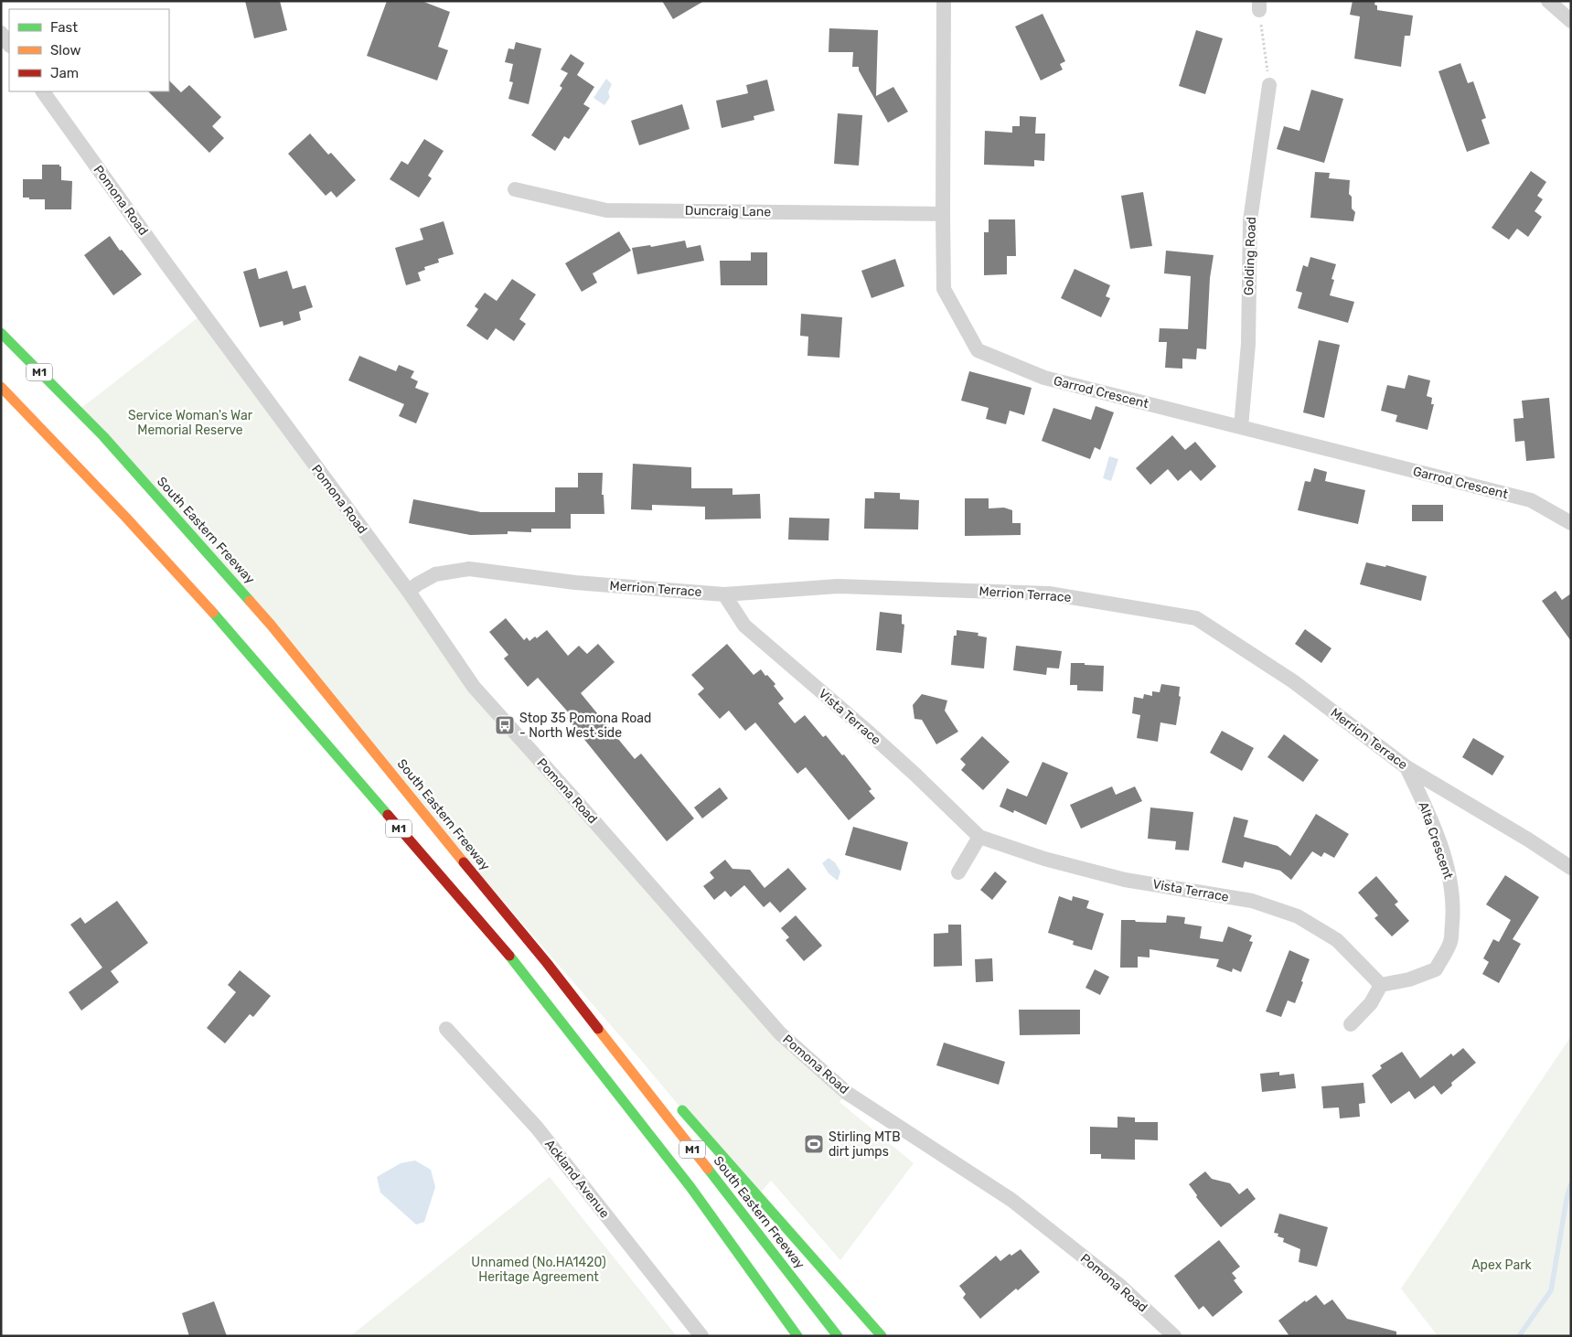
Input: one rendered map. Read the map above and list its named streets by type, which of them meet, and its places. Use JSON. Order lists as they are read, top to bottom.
{
  "streets": {
    "highway": ["M1", "South Eastern Freeway"],
    "street": [
      "Pomona Road",
      "Duncraig Lane",
      "Golding Road",
      "Garrod Crescent",
      "Merrion Terrace",
      "Vista Terrace",
      "Alta Crescent",
      "Ackland Avenue"
    ]
  },
  "crossings": [
    ["Pomona Road", "Merrion Terrace"],
    ["Duncraig Lane", "Garrod Crescent"],
    ["Golding Road", "Garrod Crescent"],
    ["Merrion Terrace", "Vista Terrace"],
    ["Merrion Terrace", "Alta Crescent"],
    ["Vista Terrace", "Alta Crescent"]
  ],
  "parks": ["Service Woman's War Memorial Reserve", "Unnamed (No.HA1420) Heritage Agreement", "Apex Park"],
  "places": {
    "bus stop": ["Stop 35 Pomona Road - North West side"],
    "sports": ["Stirling MTB dirt jumps"]
  },
  "legend": ["Fast", "Slow", "Jam"]
}
